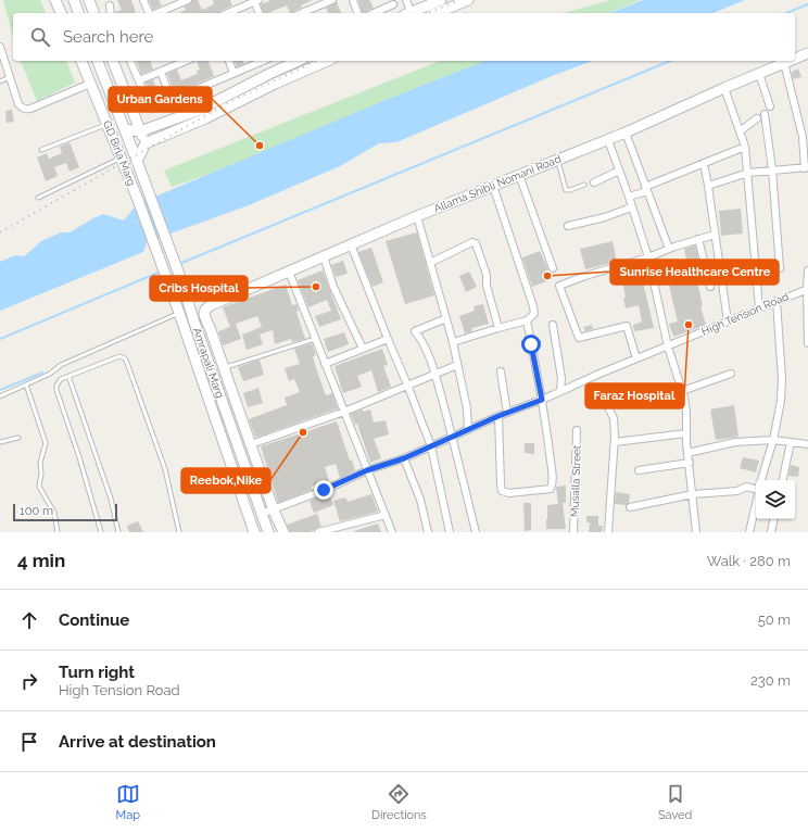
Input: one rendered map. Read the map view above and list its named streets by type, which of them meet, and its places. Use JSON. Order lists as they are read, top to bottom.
{
  "streets": {
    "street": [
      "GD Birla Marg",
      "Allama Shibli Nomani Road",
      "High Tension Road",
      "Amrapali Marg",
      "Musalla Street"
    ]
  },
  "crossings": [
    ["GD Birla Marg", "Amrapali Marg"],
    ["Allama Shibli Nomani Road", "Amrapali Marg"],
    ["High Tension Road", "Amrapali Marg"]
  ],
  "places": [
    "Urban Gardens",
    "Sunrise Healthcare Centre",
    "Cribs Hospital",
    "Faraz Hospital",
    "Reebok,Nike"
  ],
  "scale_bar": "100 m",
  "page": {
    "search": "Search here",
    "scale": "100 m",
    "heading": ["4 min", "Walk · 280 m"],
    "list": [
      ["Continue", "50 m"],
      ["Turn right", "High Tension Road", "230 m"],
      "Arrive at destination"
    ],
    "nav": ["Map", "Directions", "Saved"]
  }
}
